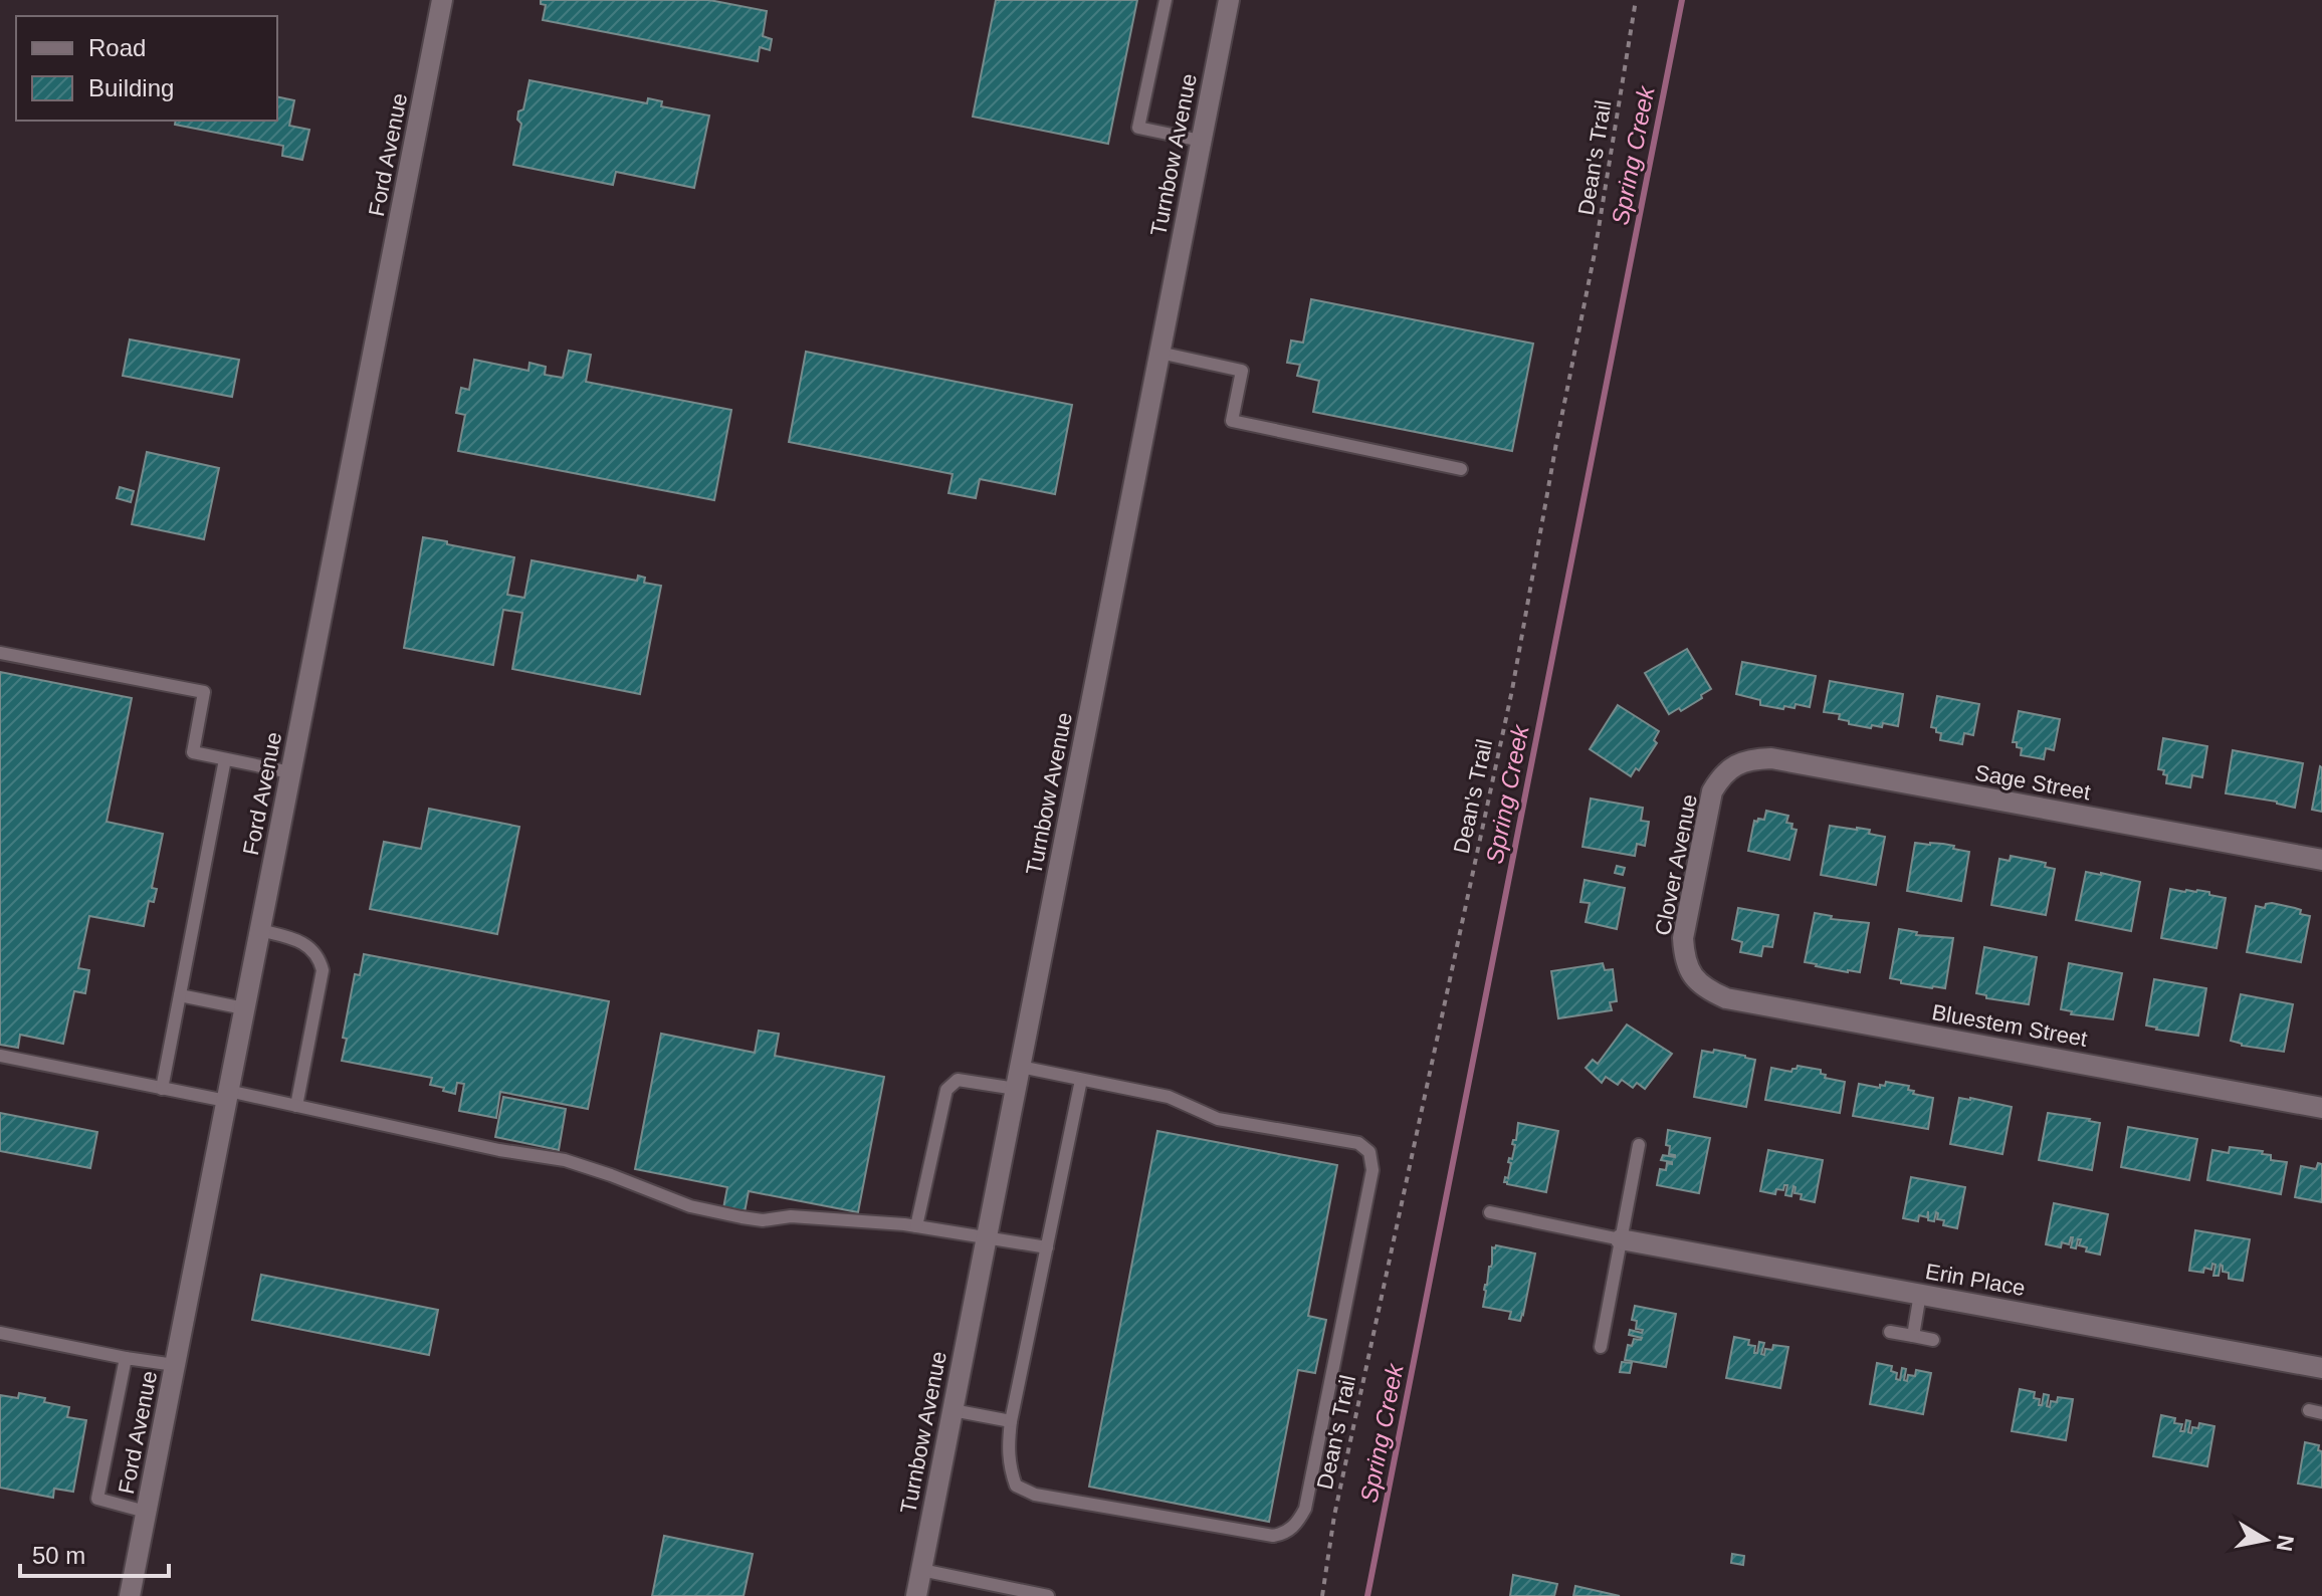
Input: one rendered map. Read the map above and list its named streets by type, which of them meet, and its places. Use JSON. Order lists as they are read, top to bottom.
{
  "streets": {
    "street": [
      "Ford Avenue",
      "Turnbow Avenue",
      "Sage Street",
      "Clover Avenue",
      "Bluestem Street",
      "Erin Place"
    ],
    "path": ["Dean's Trail"]
  },
  "crossings": [
    ["Sage Street", "Clover Avenue"],
    ["Clover Avenue", "Bluestem Street"]
  ],
  "water": ["Spring Creek"],
  "legend": ["Road", "Building"],
  "scale_bar": "50 m",
  "north": "right"
}
